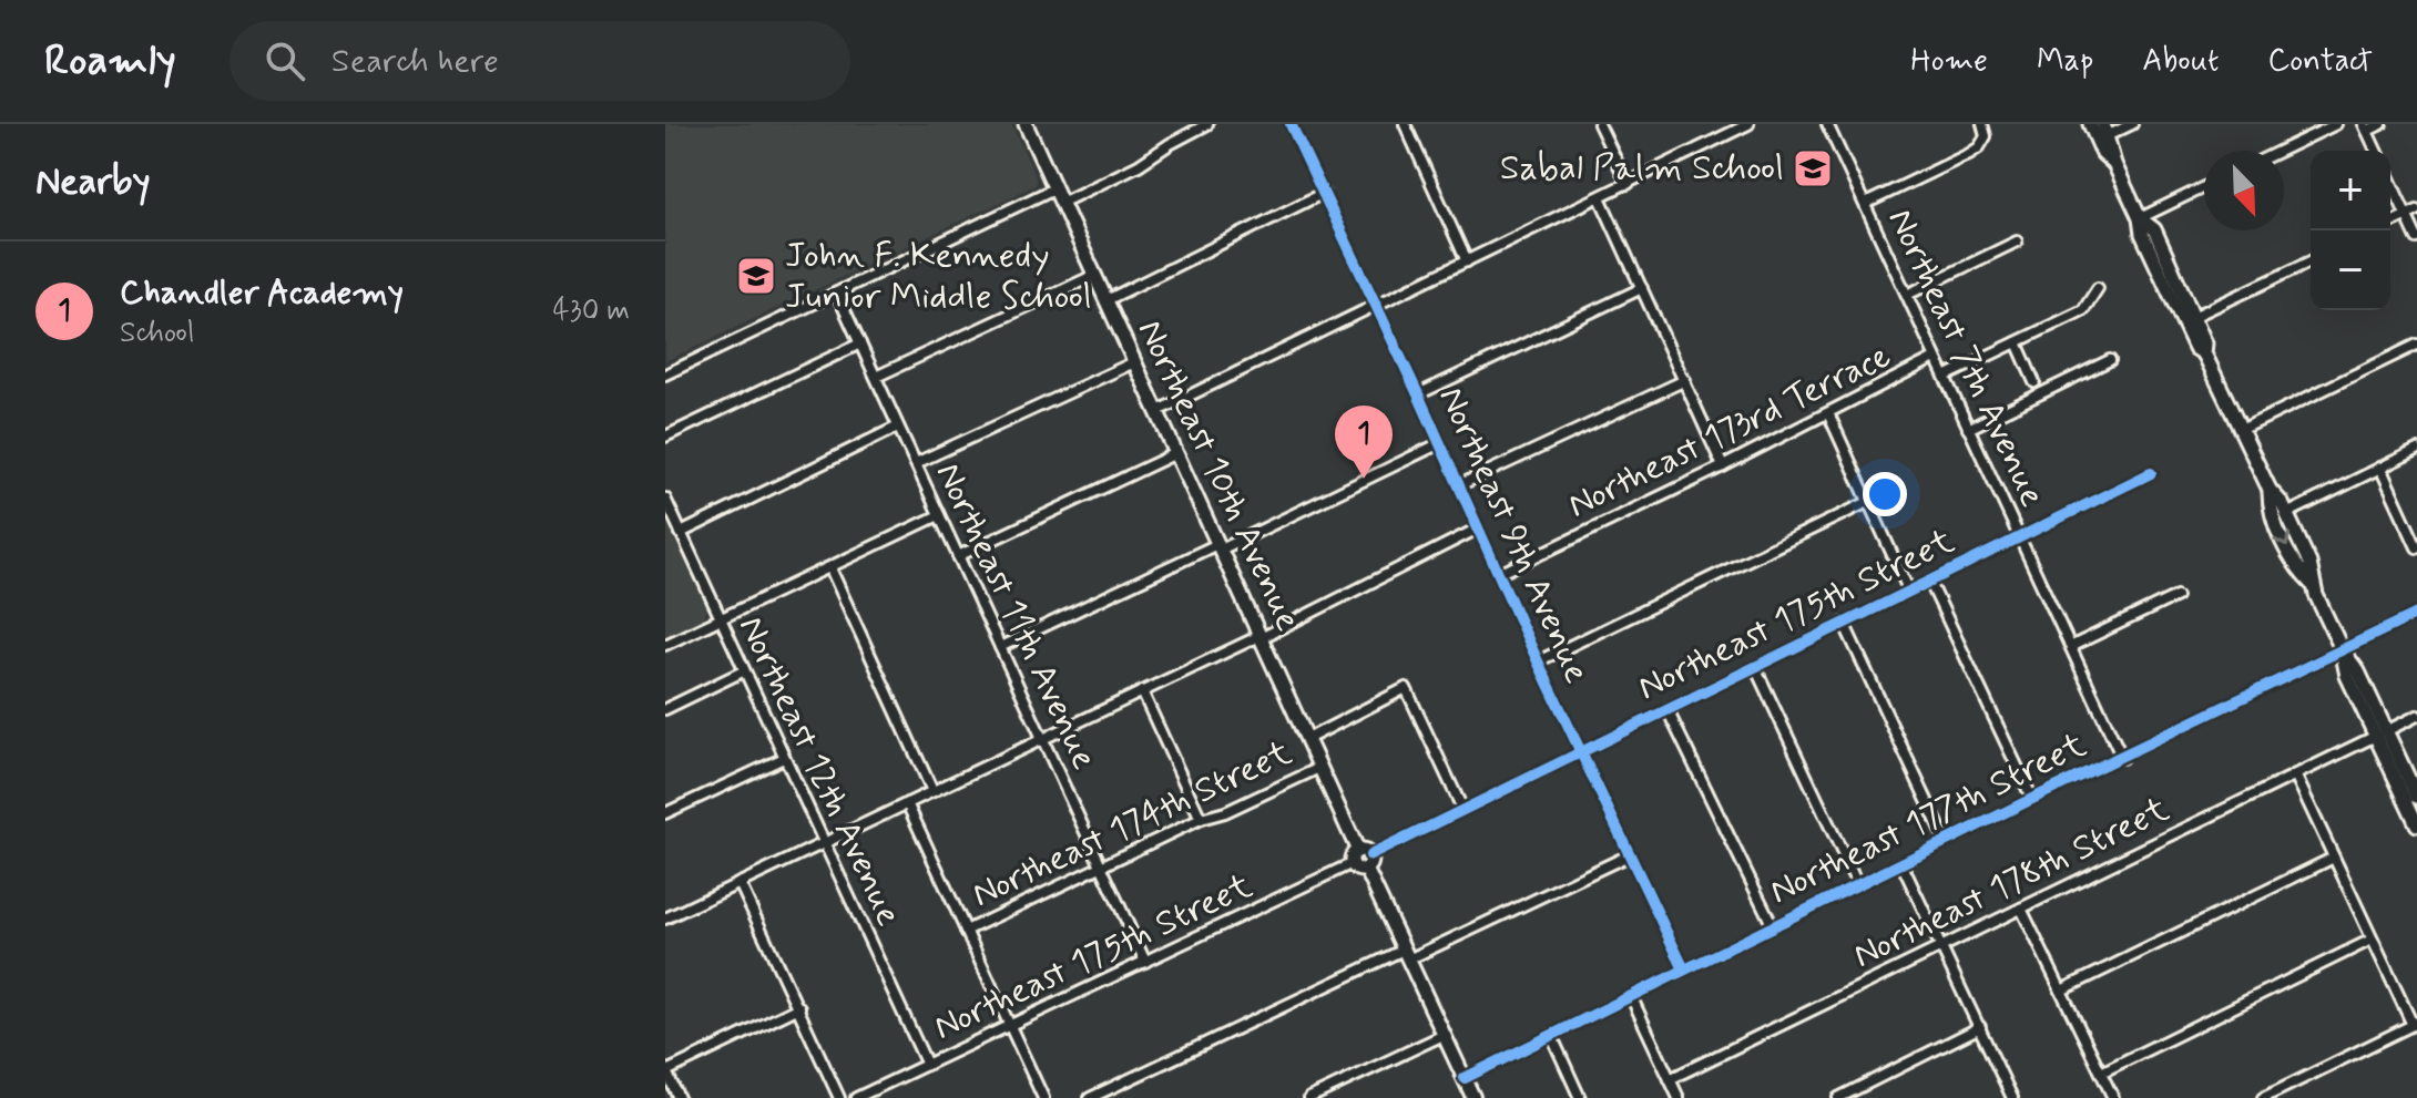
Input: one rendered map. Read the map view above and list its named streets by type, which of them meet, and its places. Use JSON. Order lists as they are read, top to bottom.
{
  "streets": {
    "main road": ["Northeast 10th Avenue"],
    "street": [
      "Northeast 7th Avenue",
      "Northeast 173rd Terrace",
      "Northeast 9th Avenue",
      "Northeast 175th Street",
      "Northeast 11th Avenue",
      "Northeast 12th Avenue",
      "Northeast 177th Street",
      "Northeast 174th Street",
      "Northeast 178th Street"
    ]
  },
  "crossings": [
    ["Northeast 7th Avenue", "Northeast 173rd Terrace"],
    ["Northeast 7th Avenue", "Northeast 175th Street"],
    ["Northeast 7th Avenue", "Northeast 177th Street"],
    ["Northeast 173rd Terrace", "Northeast 9th Avenue"],
    ["Northeast 10th Avenue", "Northeast 175th Street"],
    ["Northeast 10th Avenue", "Northeast 177th Street"],
    ["Northeast 10th Avenue", "Northeast 174th Street"],
    ["Northeast 9th Avenue", "Northeast 175th Street"],
    ["Northeast 9th Avenue", "Northeast 177th Street"],
    ["Northeast 175th Street", "Northeast 11th Avenue"],
    ["Northeast 175th Street", "Northeast 12th Avenue"],
    ["Northeast 175th Street", "Northeast 174th Street"],
    ["Northeast 11th Avenue", "Northeast 174th Street"]
  ],
  "places": {
    "school or university": ["Sabal Palm School", "John F. Kennedy Junior Middle School"]
  },
  "north": "bottom right",
  "page": {
    "header": "Roamly",
    "search": "Search here",
    "nav": [
      "Home",
      "Map",
      "About",
      "Contact"
    ],
    "heading": "Nearby",
    "map_buttons": ["+", "−"],
    "list": [
      {
        "mark": "1",
        "name": "Chandler Academy",
        "note": "School",
        "value": "430 m"
      }
    ],
    "pins": "1"
  }
}
